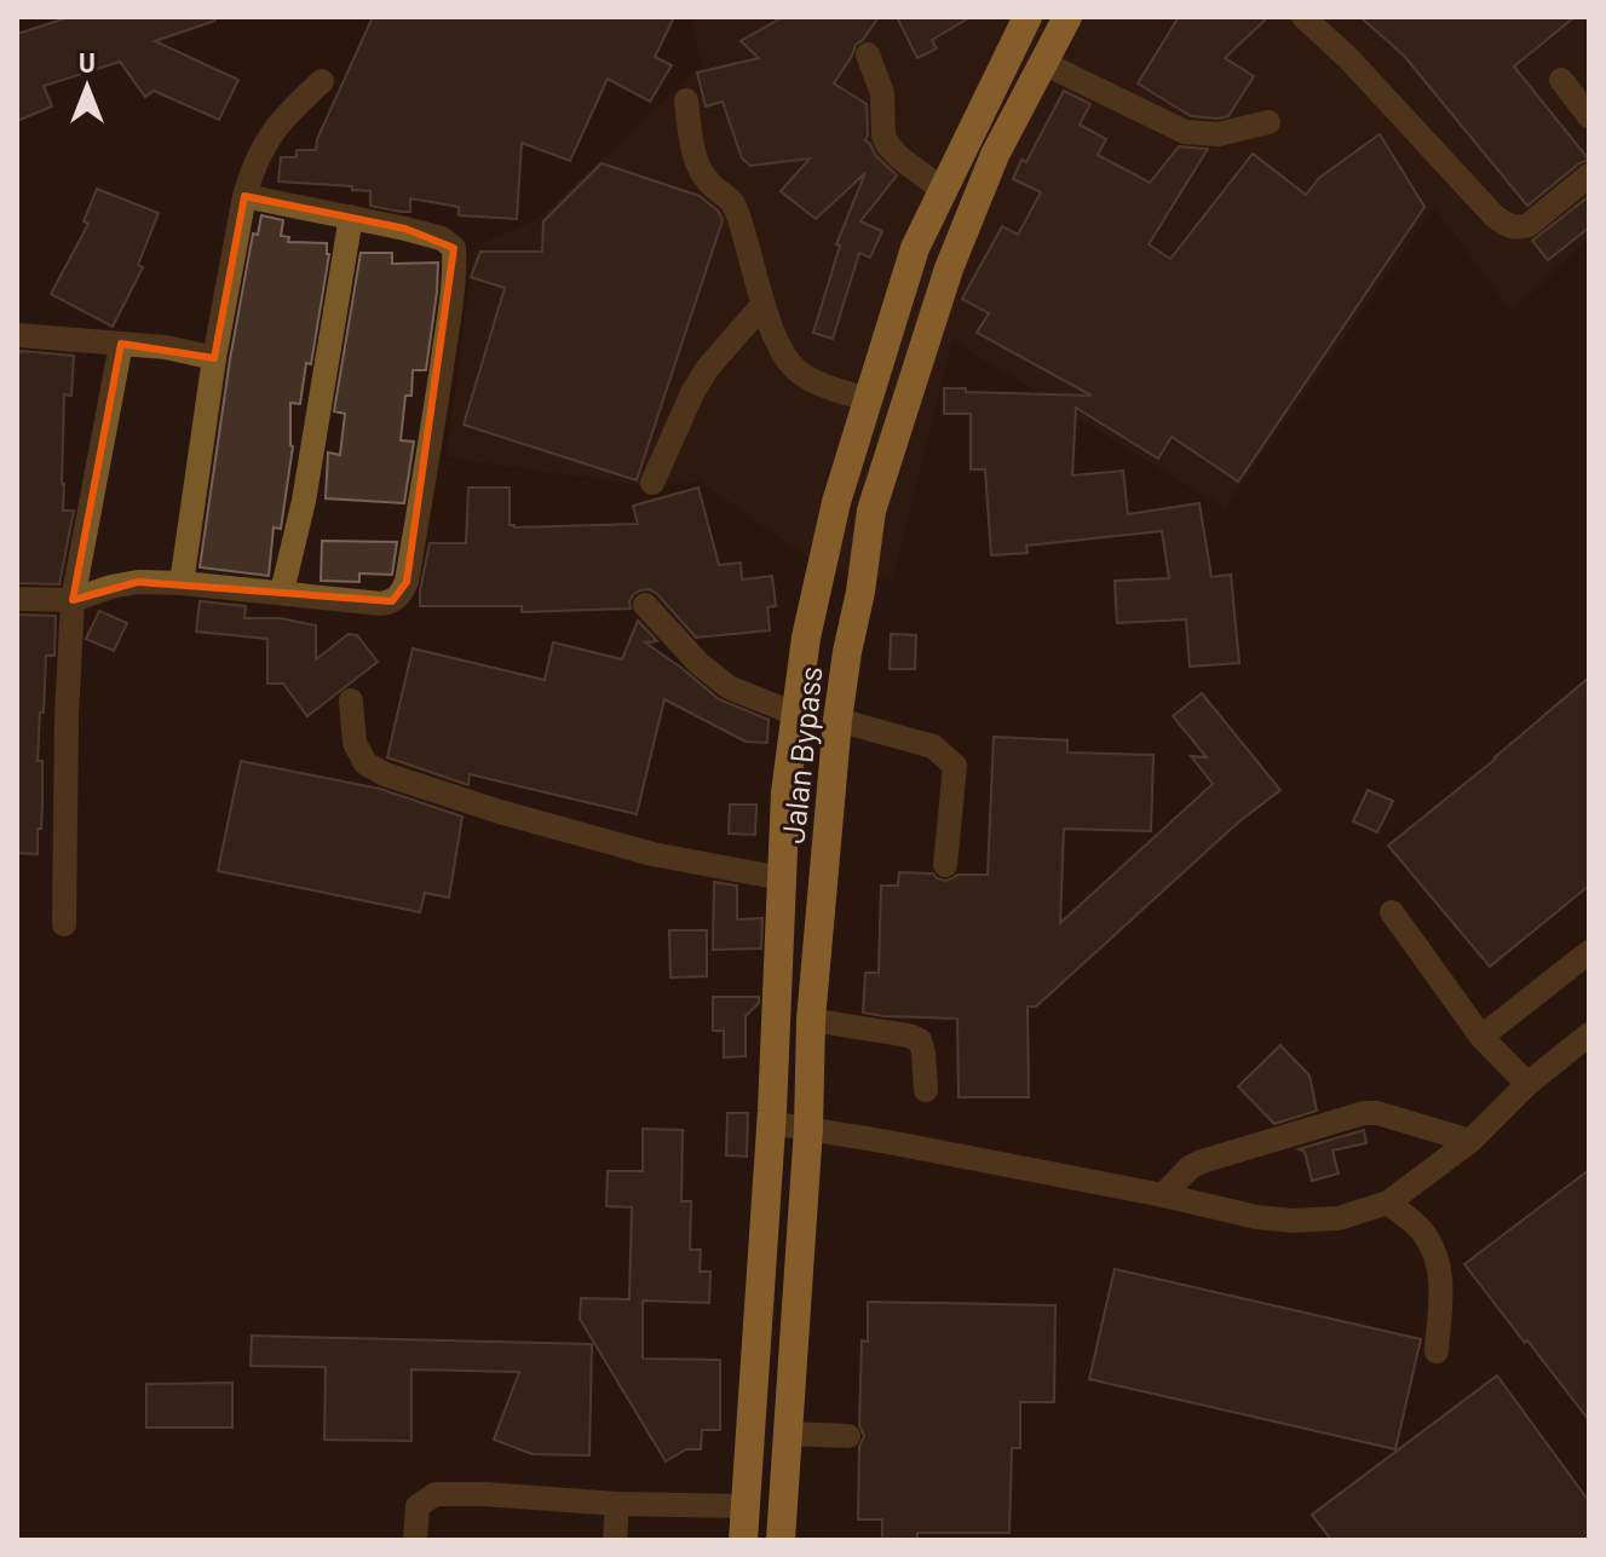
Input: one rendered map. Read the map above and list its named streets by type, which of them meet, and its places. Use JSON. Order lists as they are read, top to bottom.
{
  "streets": {
    "highway": ["Jalan Bypass"]
  },
  "north": "top"
}
